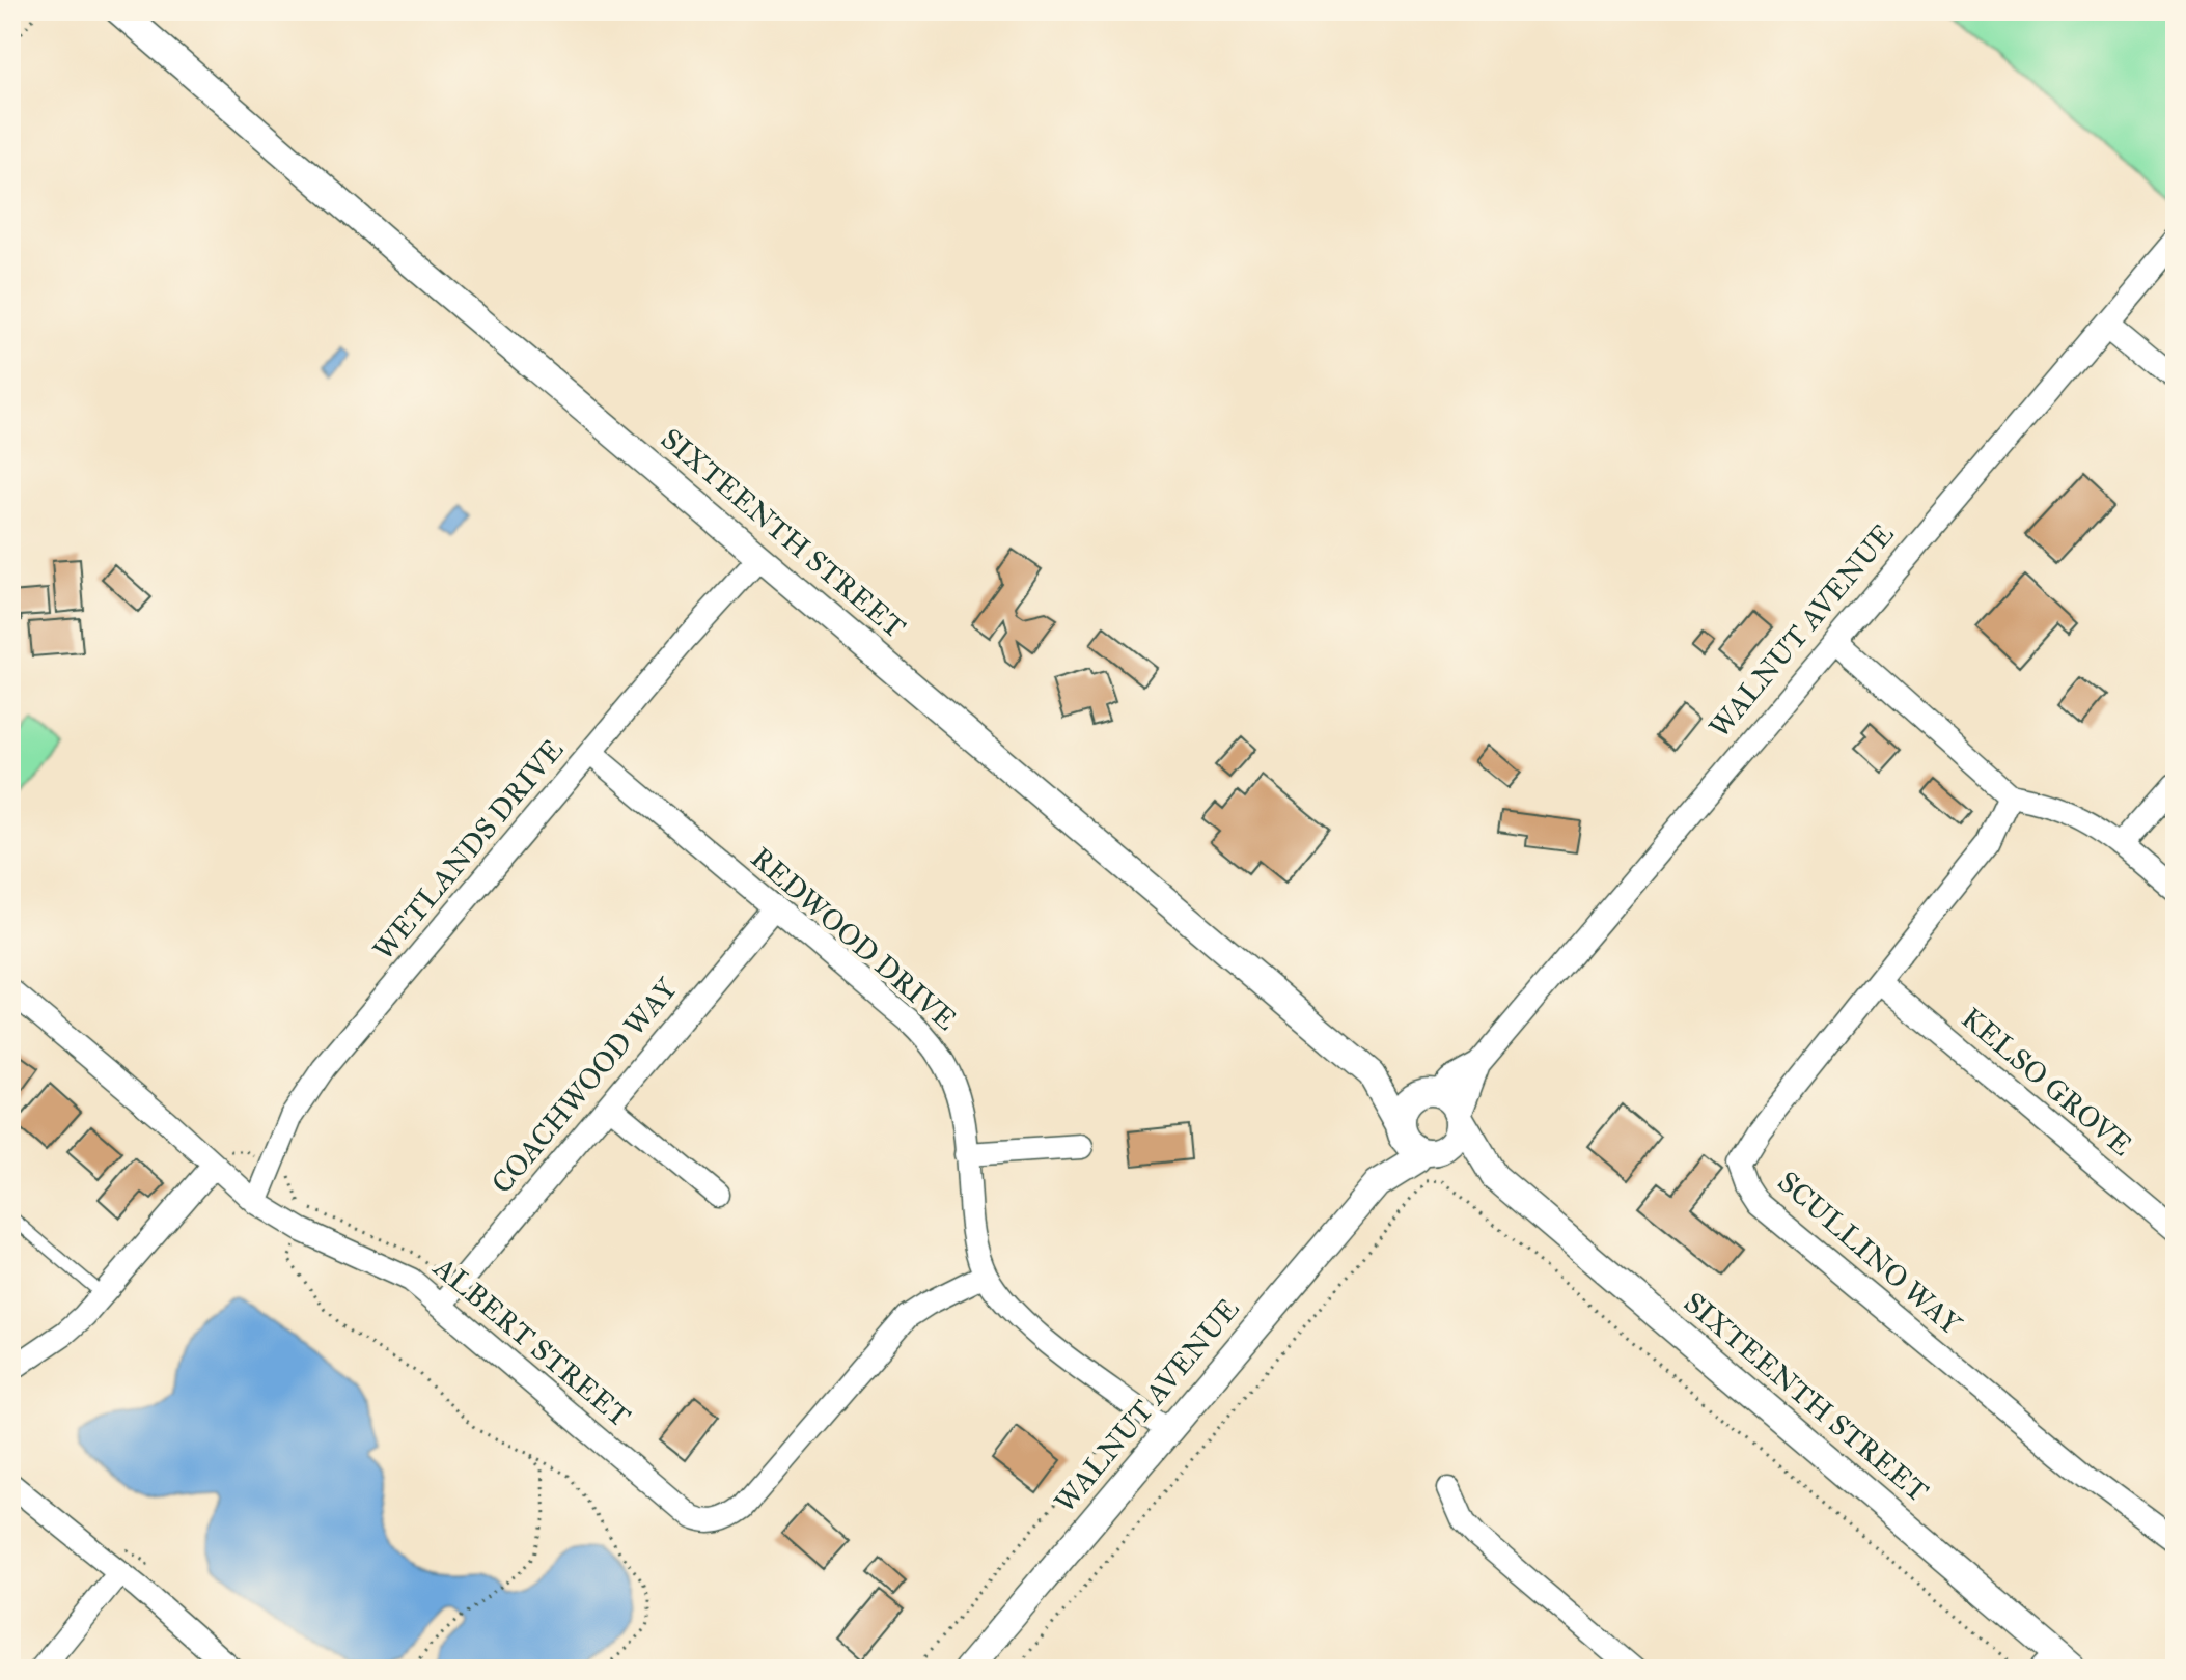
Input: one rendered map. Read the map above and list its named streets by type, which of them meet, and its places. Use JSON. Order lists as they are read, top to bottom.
{
  "streets": {
    "street": [
      "SIXTEENTH STREET",
      "WALNUT AVENUE",
      "WETLANDS DRIVE",
      "REDWOOD DRIVE",
      "KELSO GROVE",
      "COACHWOOD WAY",
      "SCULLINO WAY",
      "ALBERT STREET"
    ]
  },
  "crossings": [
    ["SIXTEENTH STREET", "WALNUT AVENUE"],
    ["SIXTEENTH STREET", "WETLANDS DRIVE"],
    ["WALNUT AVENUE", "REDWOOD DRIVE"],
    ["WETLANDS DRIVE", "REDWOOD DRIVE"],
    ["WETLANDS DRIVE", "ALBERT STREET"],
    ["REDWOOD DRIVE", "COACHWOOD WAY"],
    ["REDWOOD DRIVE", "ALBERT STREET"],
    ["KELSO GROVE", "SCULLINO WAY"],
    ["COACHWOOD WAY", "ALBERT STREET"]
  ]
}
